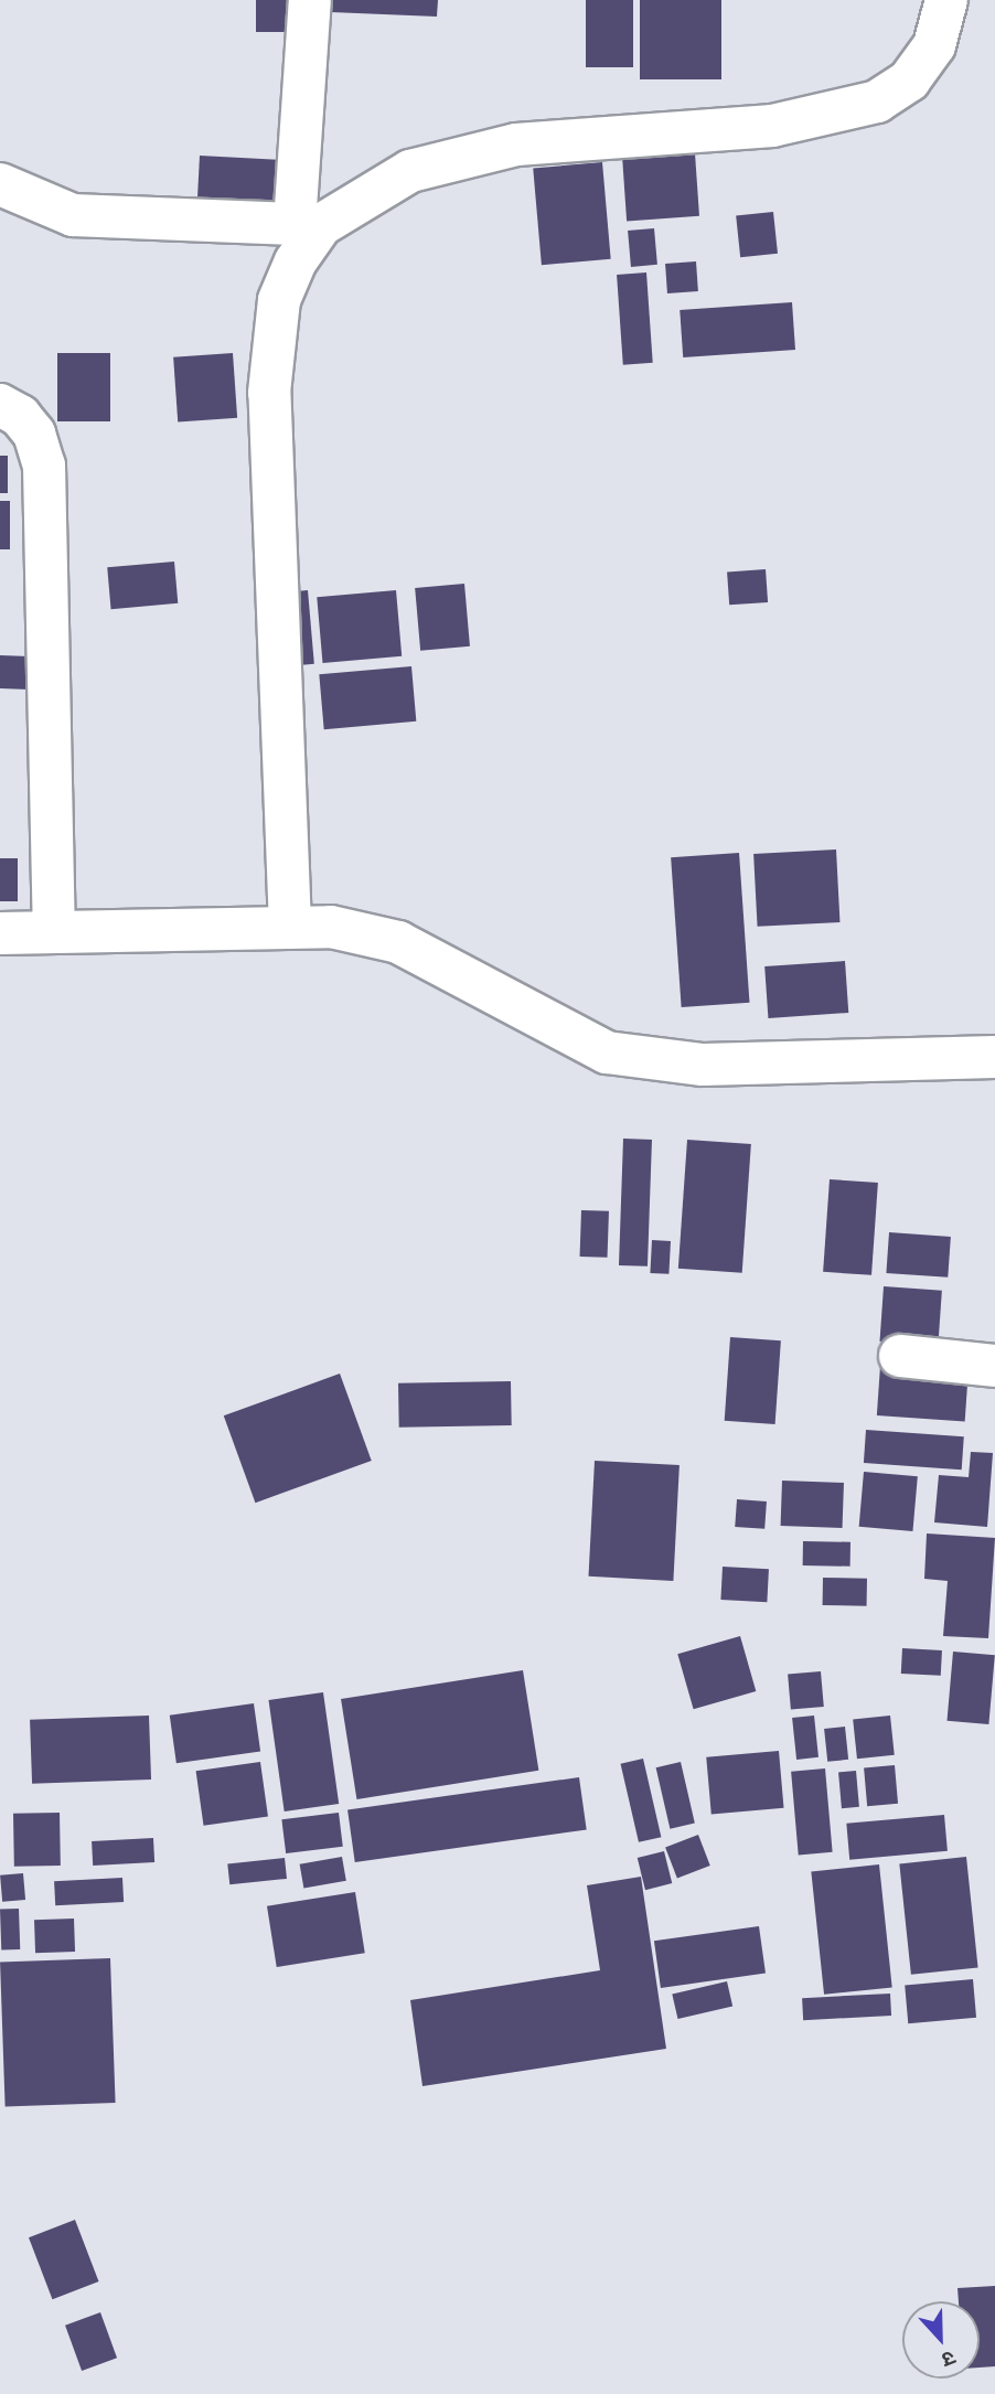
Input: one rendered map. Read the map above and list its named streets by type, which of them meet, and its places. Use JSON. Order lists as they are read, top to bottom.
{
  "north": "bottom"
}
